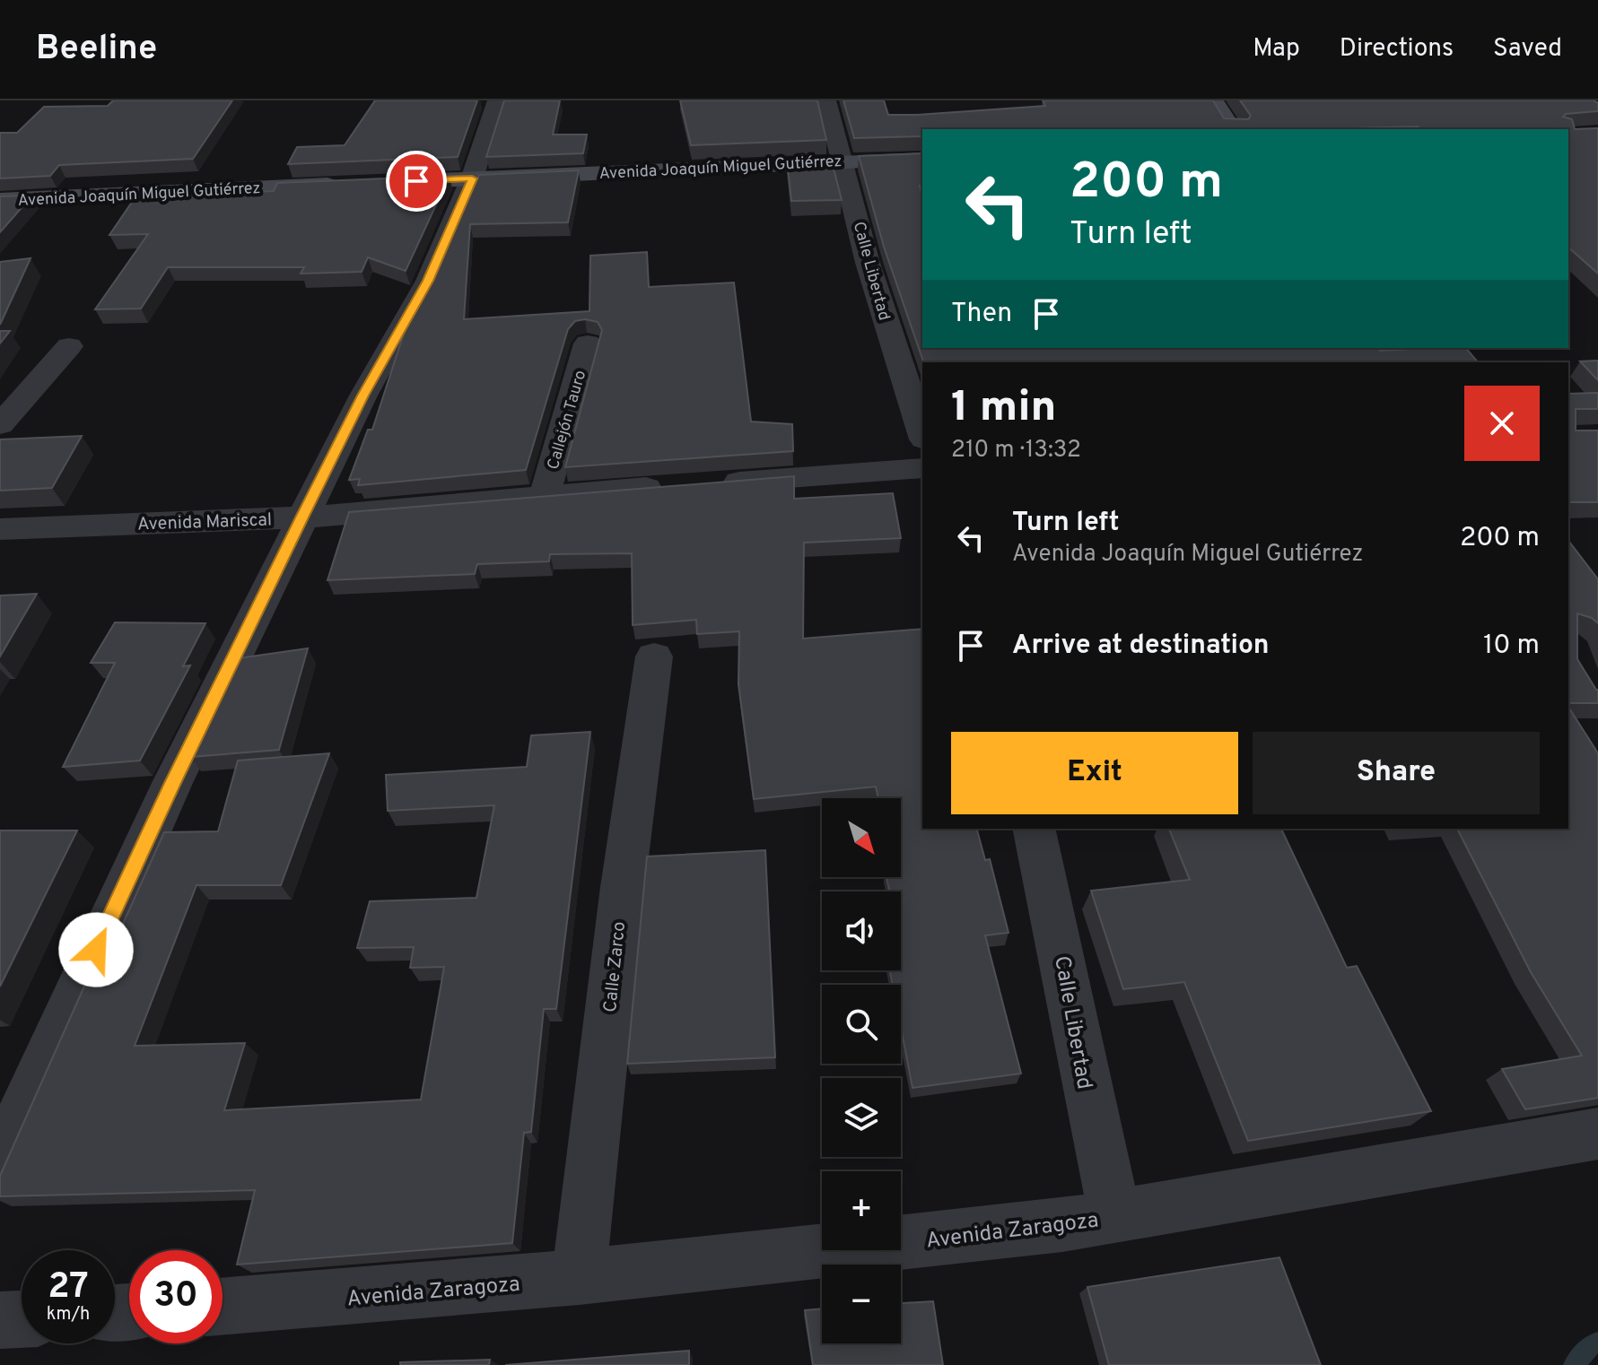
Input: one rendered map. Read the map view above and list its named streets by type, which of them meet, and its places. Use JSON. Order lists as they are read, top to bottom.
{
  "streets": {
    "street": [
      "Avenida Joaquín Miguel Gutiérrez",
      "Calle Libertad",
      "Callejón Tauro",
      "Avenida Mariscal",
      "Calle Zarco",
      "Avenida Zaragoza"
    ]
  },
  "crossings": [
    ["Avenida Joaquín Miguel Gutiérrez", "Calle Libertad"],
    ["Calle Libertad", "Avenida Zaragoza"],
    ["Callejón Tauro", "Avenida Mariscal"],
    ["Calle Zarco", "Avenida Zaragoza"]
  ],
  "north": "bottom right",
  "page": {
    "header": "Beeline",
    "nav": ["Map", "Directions", "Saved"],
    "turn": ["200 m", "Turn left"],
    "then": "Then",
    "heading": ["1 min", "210 m · 13:32"],
    "list": [
      {
        "name": "Turn left",
        "note": "Avenida Joaquín Miguel Gutiérrez",
        "value": "200 m"
      },
      {
        "name": "Arrive at destination",
        "value": "10 m"
      }
    ],
    "buttons": ["Exit", "Share"],
    "map_buttons": ["+", "−"],
    "speed": "27 km/h",
    "limit": "30"
  }
}
